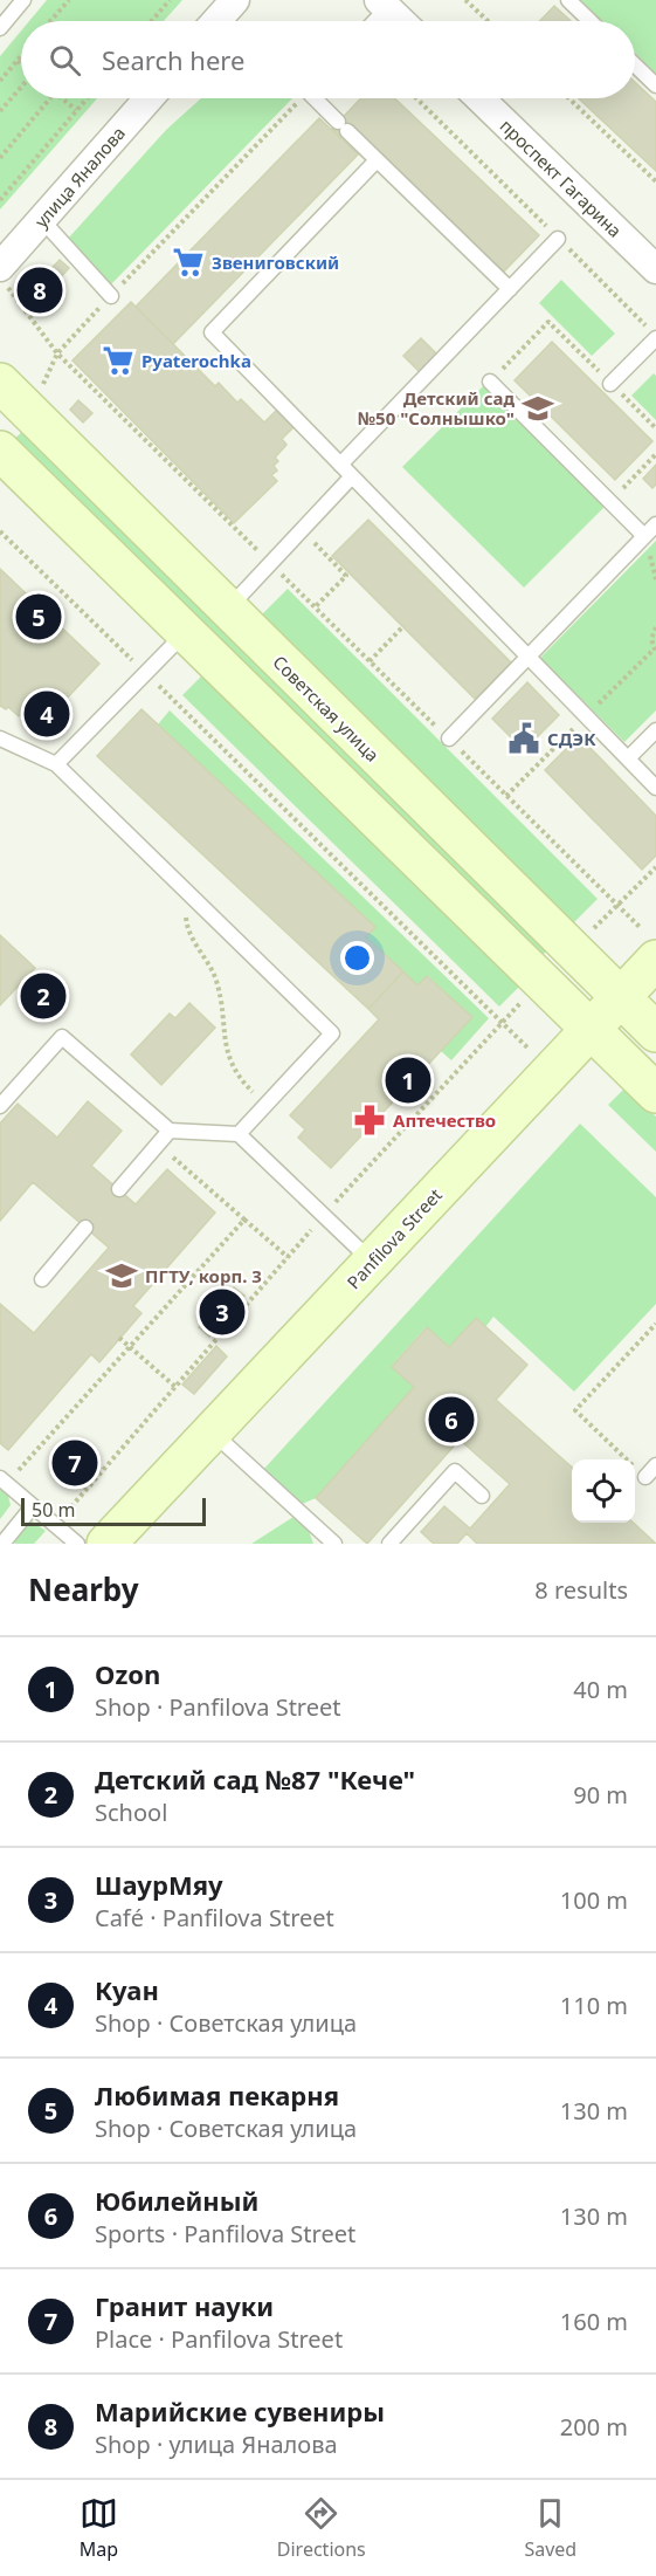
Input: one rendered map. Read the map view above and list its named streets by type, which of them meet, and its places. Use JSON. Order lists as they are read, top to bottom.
{
  "streets": {
    "main road": ["Советская улица", "Panfilova Street"],
    "street": ["улица Яналова", "проспект Гагарина"]
  },
  "crossings": [
    ["Советская улица", "Panfilova Street"]
  ],
  "places": {
    "supermarket": ["Звениговский", "Pyaterochka"],
    "school or university": ["Детский сад №50 \"Солнышко\"", "ПГТУ, корп. 3"],
    "public building": ["СДЭК"],
    "pharmacy": ["Аптечество"]
  },
  "scale_bar": "50 m",
  "page": {
    "search": "Search here",
    "pins": [
      "8",
      "5",
      "4",
      "2",
      "1",
      "3",
      "6",
      "7"
    ],
    "scale": "50 m",
    "heading": ["Nearby", "8 results"],
    "list": [
      {
        "mark": "1",
        "name": "Ozon",
        "note": "Shop · Panfilova Street",
        "value": "40 m"
      },
      {
        "mark": "2",
        "name": "Детский сад №87 \"Кече\"",
        "note": "School",
        "value": "90 m"
      },
      {
        "mark": "3",
        "name": "ШаурМяу",
        "note": "Café · Panfilova Street",
        "value": "100 m"
      },
      {
        "mark": "4",
        "name": "Куан",
        "note": "Shop · Советская улица",
        "value": "110 m"
      },
      {
        "mark": "5",
        "name": "Любимая пекарня",
        "note": "Shop · Советская улица",
        "value": "130 m"
      },
      {
        "mark": "6",
        "name": "Юбилейный",
        "note": "Sports · Panfilova Street",
        "value": "130 m"
      },
      {
        "mark": "7",
        "name": "Гранит науки",
        "note": "Place · Panfilova Street",
        "value": "160 m"
      },
      {
        "mark": "8",
        "name": "Марийские сувениры",
        "note": "Shop · улица Яналова",
        "value": "200 m"
      }
    ],
    "nav": ["Map", "Directions", "Saved"]
  }
}
